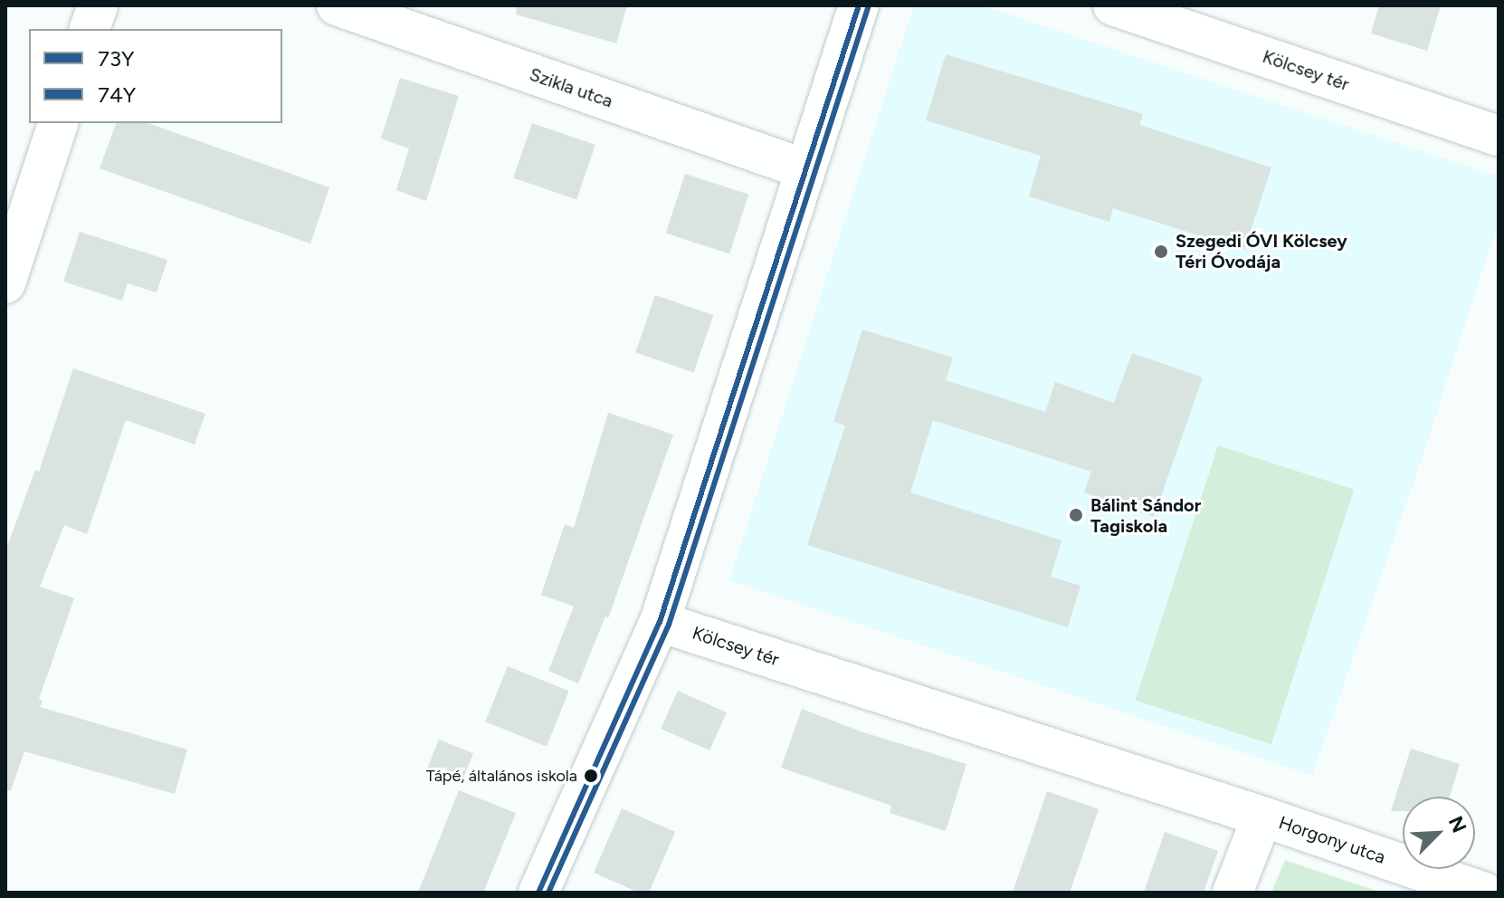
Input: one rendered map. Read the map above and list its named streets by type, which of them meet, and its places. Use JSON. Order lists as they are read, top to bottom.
{
  "streets": {
    "street": ["Kölcsey tér", "Szikla utca", "Horgony utca"]
  },
  "crossings": [
    ["Kölcsey tér", "Horgony utca"]
  ],
  "places": ["Szegedi ÓVI Kölcsey Téri Óvodája", "Bálint Sándor Tagiskola", "Tápé, általános iskola"],
  "lines": ["transit line 73Y", "transit line 74Y"],
  "legend": ["73Y", "74Y"],
  "north": "top right"
}
